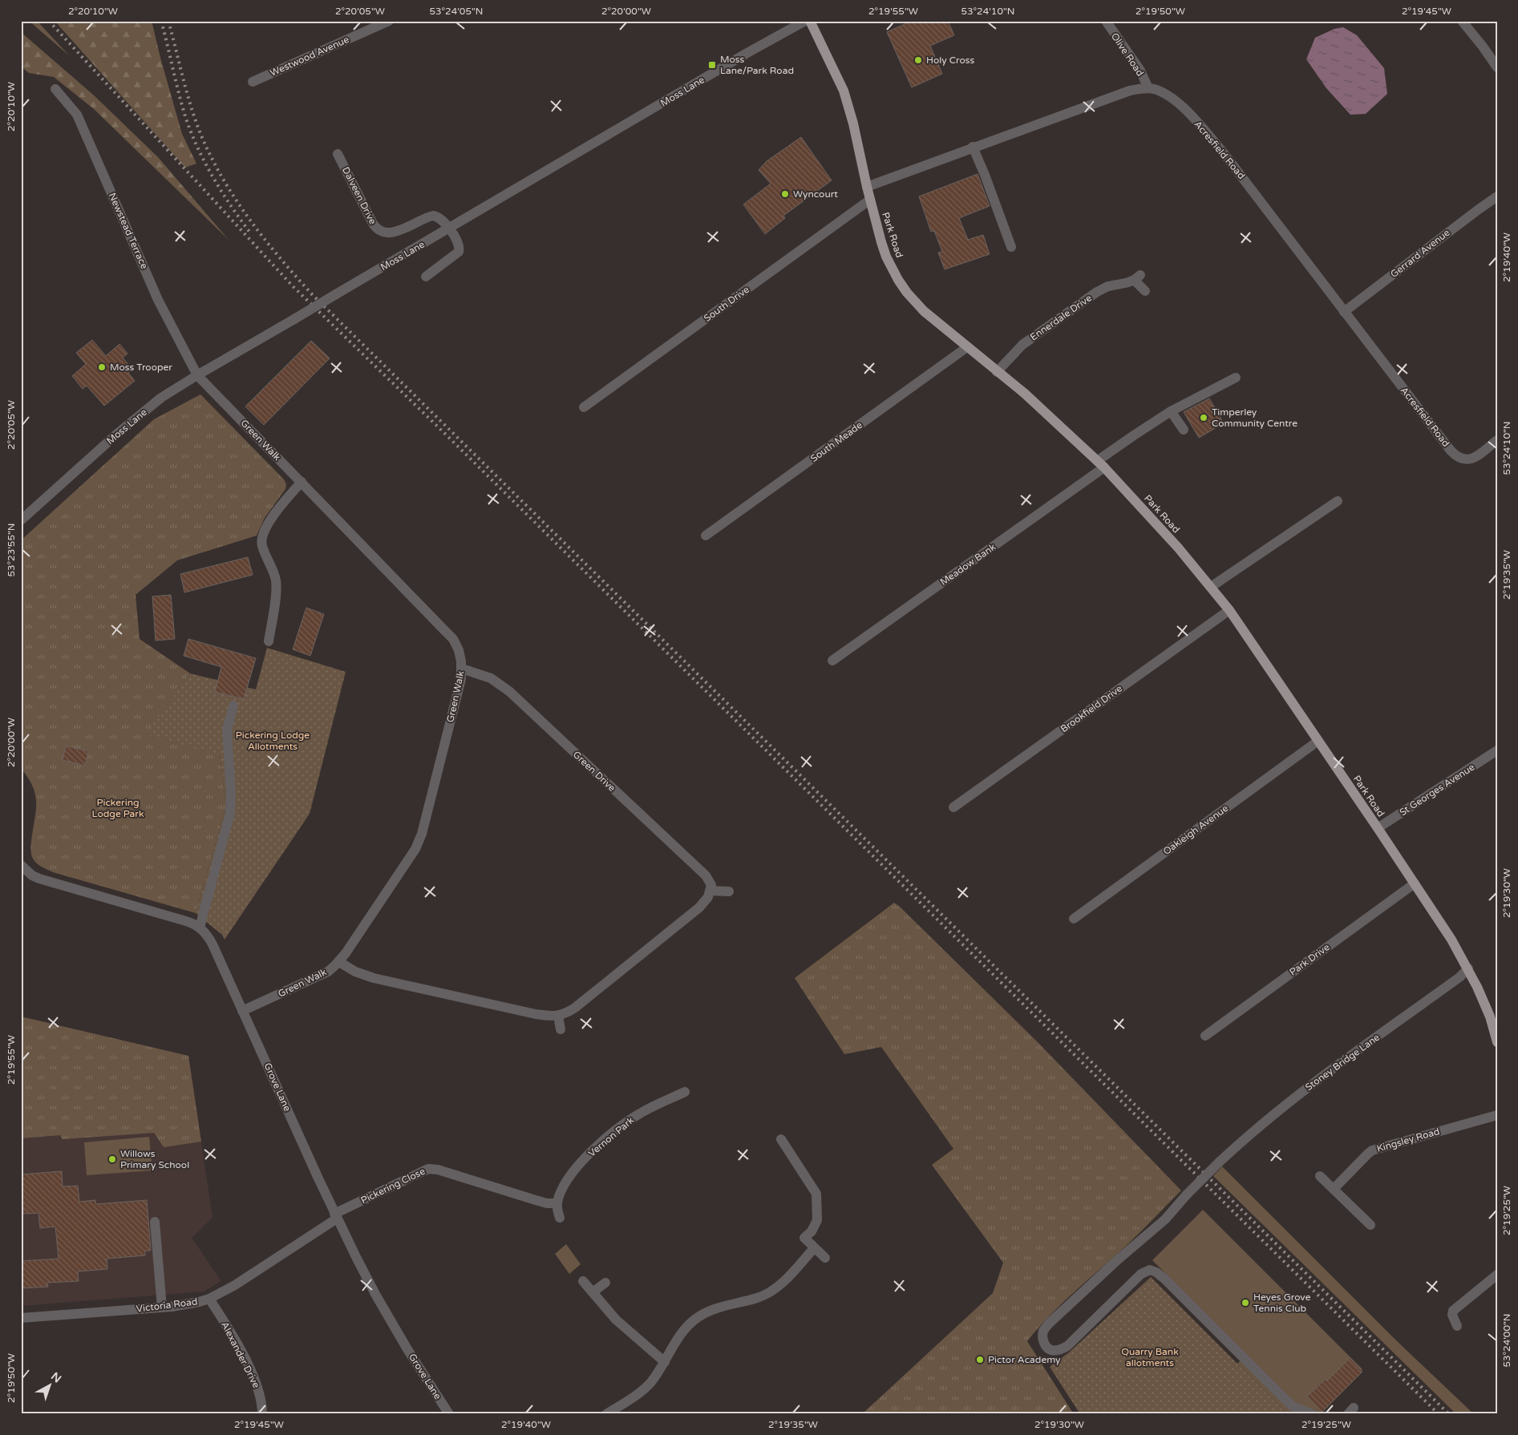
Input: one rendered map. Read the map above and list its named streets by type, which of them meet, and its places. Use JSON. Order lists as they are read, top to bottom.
{
  "streets": {
    "main road": ["Park Road"],
    "street": [
      "Olive Road",
      "Westwood Avenue",
      "Moss Lane",
      "Acresfield Road",
      "Dalveen Drive",
      "Newstead Terrace",
      "Gerrard Avenue",
      "South Drive",
      "Ennerdale Drive",
      "Green Walk",
      "South Meade",
      "Meadow Bank",
      "Brookfield Drive",
      "Green Drive",
      "St Georges Avenue",
      "Oakleigh Avenue",
      "Park Drive",
      "Stoney Bridge Lane",
      "Grove Lane",
      "Vernon Park",
      "Kingsley Road",
      "Pickering Close",
      "Victoria Road",
      "Alexander Drive"
    ]
  },
  "crossings": [
    ["Olive Road", "Acresfield Road"],
    ["Moss Lane", "Dalveen Drive"],
    ["Moss Lane", "Newstead Terrace"],
    ["Moss Lane", "Green Walk"],
    ["Acresfield Road", "Park Road"],
    ["Acresfield Road", "Gerrard Avenue"],
    ["Newstead Terrace", "Green Walk"],
    ["Park Road", "South Drive"],
    ["Park Road", "Ennerdale Drive"],
    ["Park Road", "South Meade"],
    ["Park Road", "Meadow Bank"],
    ["Park Road", "Brookfield Drive"],
    ["Park Road", "St Georges Avenue"],
    ["Park Road", "Oakleigh Avenue"],
    ["Park Road", "Park Drive"],
    ["Park Road", "Stoney Bridge Lane"],
    ["Green Walk", "Green Drive"],
    ["Green Walk", "Grove Lane"],
    ["Grove Lane", "Pickering Close"],
    ["Grove Lane", "Victoria Road"],
    ["Vernon Park", "Pickering Close"],
    ["Pickering Close", "Victoria Road"],
    ["Victoria Road", "Alexander Drive"]
  ],
  "parks": ["Pickering Lodge Allotments", "Pickering Lodge Park", "Quarry Bank allotments"],
  "places": {
    "other": [
      "Holy Cross",
      "Wyncourt",
      "Moss Trooper",
      "Timperley Community Centre",
      "Willows Primary School",
      "Heyes Grove Tennis Club",
      "Pictor Academy"
    ],
    "transit": ["Moss Lane/Park Road"]
  },
  "north": "top right",
  "coordinates": [
    "2°20'10\"W",
    "2°20'05\"W",
    "53°24'05\"N",
    "2°20'00\"W",
    "2°19'55\"W",
    "53°24'10\"N",
    "2°19'50\"W",
    "2°19'45\"W",
    "2°19'40\"W",
    "53°23'55\"N",
    "2°19'35\"W",
    "2°19'30\"W",
    "2°19'25\"W",
    "53°24'00\"N"
  ]
}
